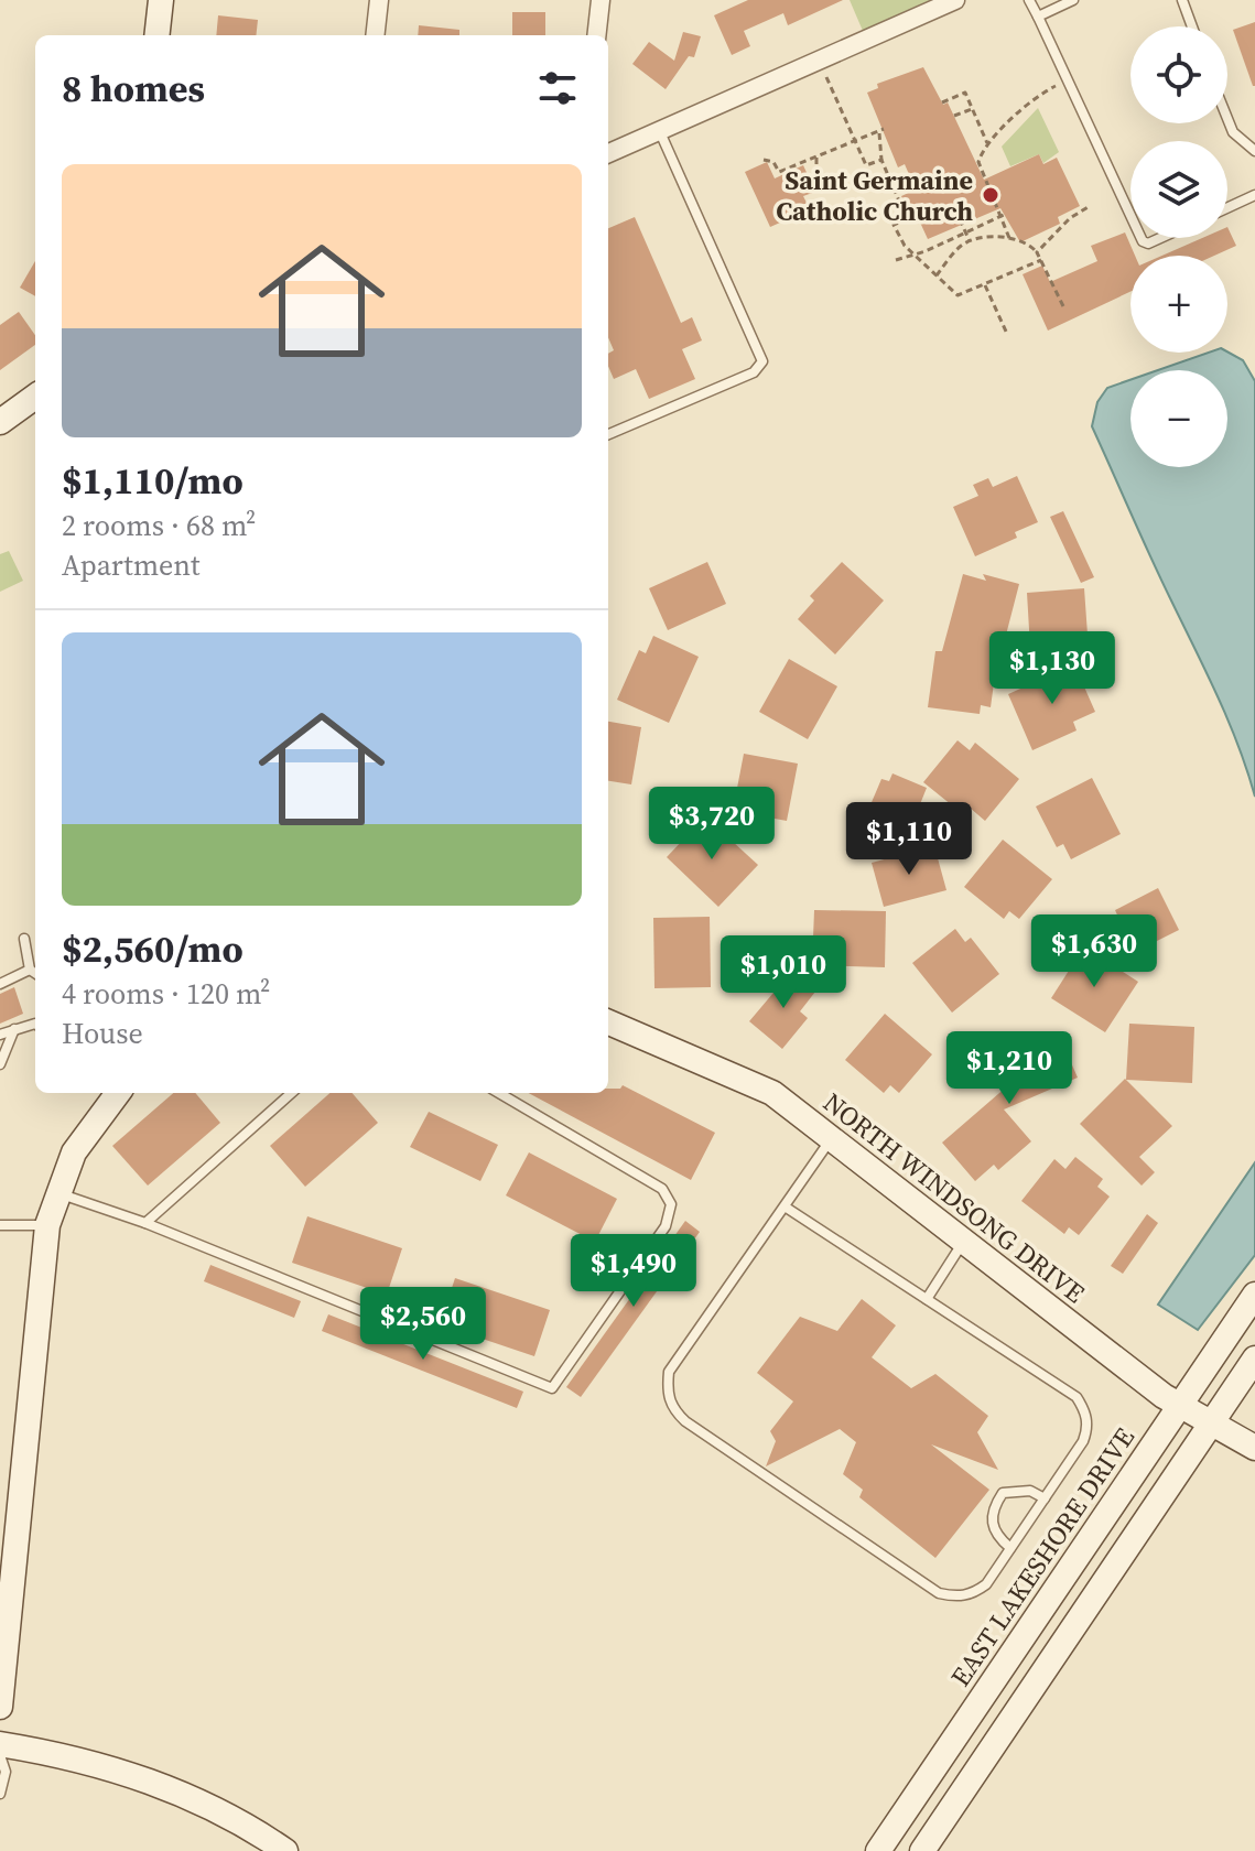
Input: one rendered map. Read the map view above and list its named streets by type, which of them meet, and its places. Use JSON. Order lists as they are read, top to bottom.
{
  "streets": {
    "street": ["NORTH WINDSONG DRIVE", "EAST LAKESHORE DRIVE"]
  },
  "crossings": [
    ["NORTH WINDSONG DRIVE", "EAST LAKESHORE DRIVE"]
  ],
  "places": ["Saint Germaine Catholic Church"],
  "page": {
    "map_buttons": ["+", "−"],
    "heading": "8 homes",
    "list": [
      {
        "name": "$1,110/mo",
        "note": "2 rooms · 68 m² · Apartment"
      },
      {
        "name": "$2,560/mo",
        "note": "4 rooms · 120 m² · House"
      }
    ],
    "price": [
      "$1,130",
      "$3,720",
      "$1,110",
      "$1,630",
      "$1,010",
      "$1,210",
      "$1,490",
      "$2,560"
    ]
  }
}
